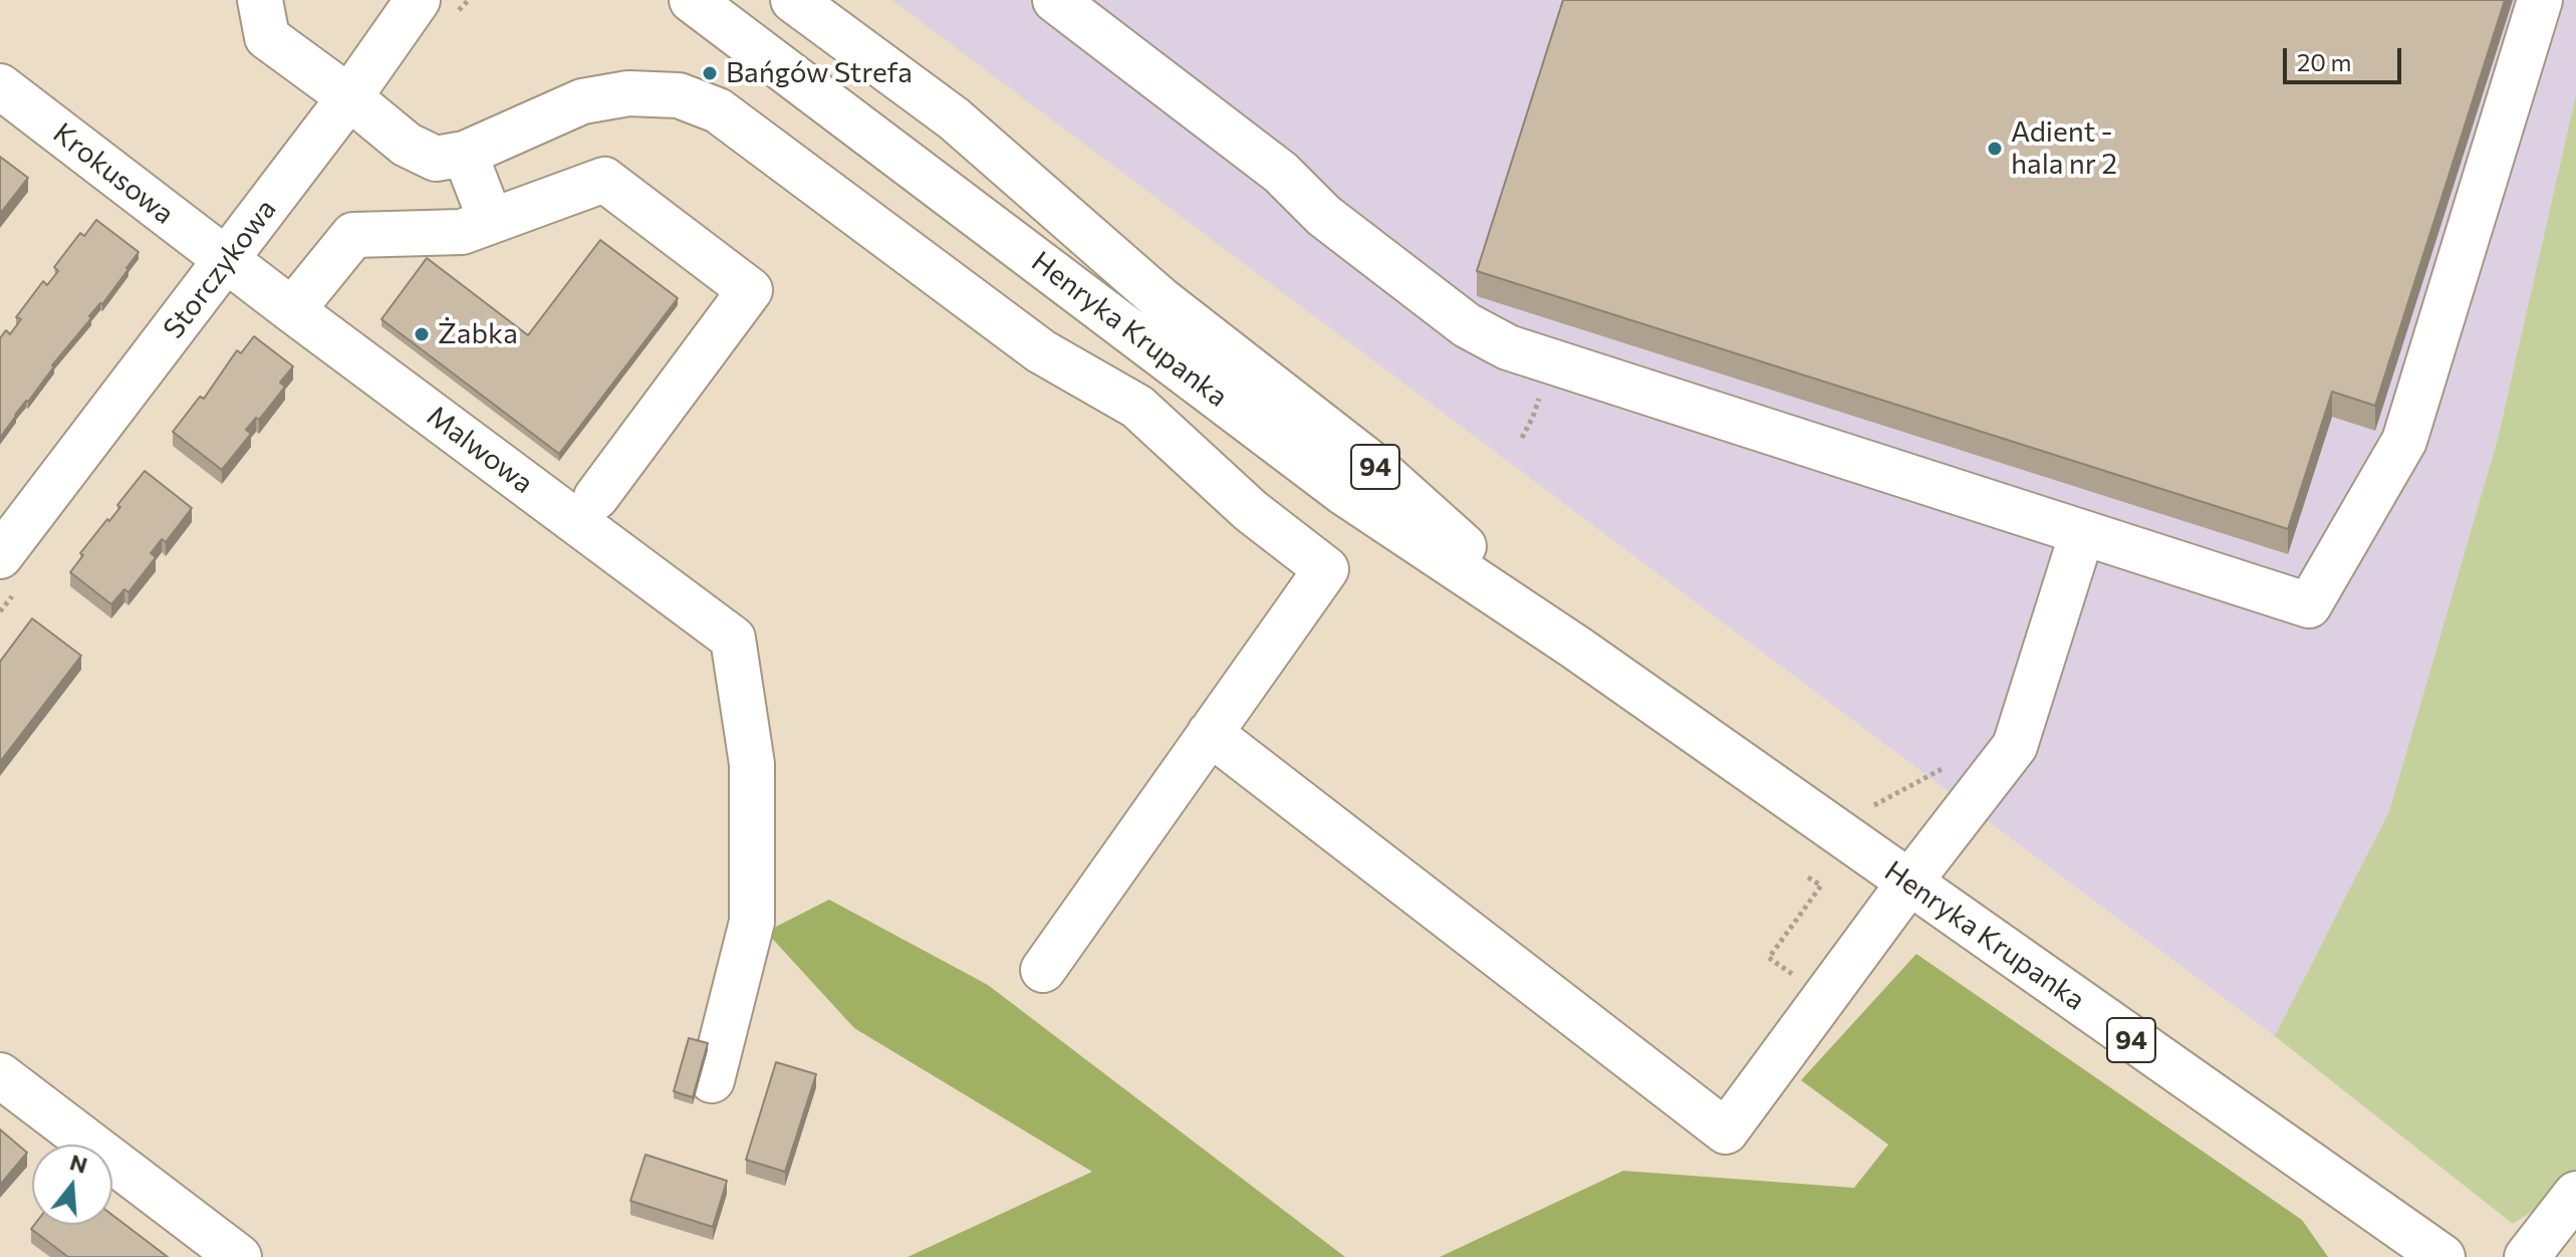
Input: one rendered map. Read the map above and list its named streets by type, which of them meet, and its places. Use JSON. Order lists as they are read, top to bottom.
{
  "streets": {
    "main road": [
      "Krokusowa",
      "Storczykowa",
      "Henryka Krupanka",
      "Malwowa",
      "94"
    ]
  },
  "crossings": [
    ["Krokusowa", "Storczykowa"],
    ["Krokusowa", "Malwowa"],
    ["Storczykowa", "Malwowa"]
  ],
  "places": ["Bańgów Strefa", "Adient - hala nr 2", "Żabka"],
  "scale_bar": "20 m",
  "north": "top"
}
